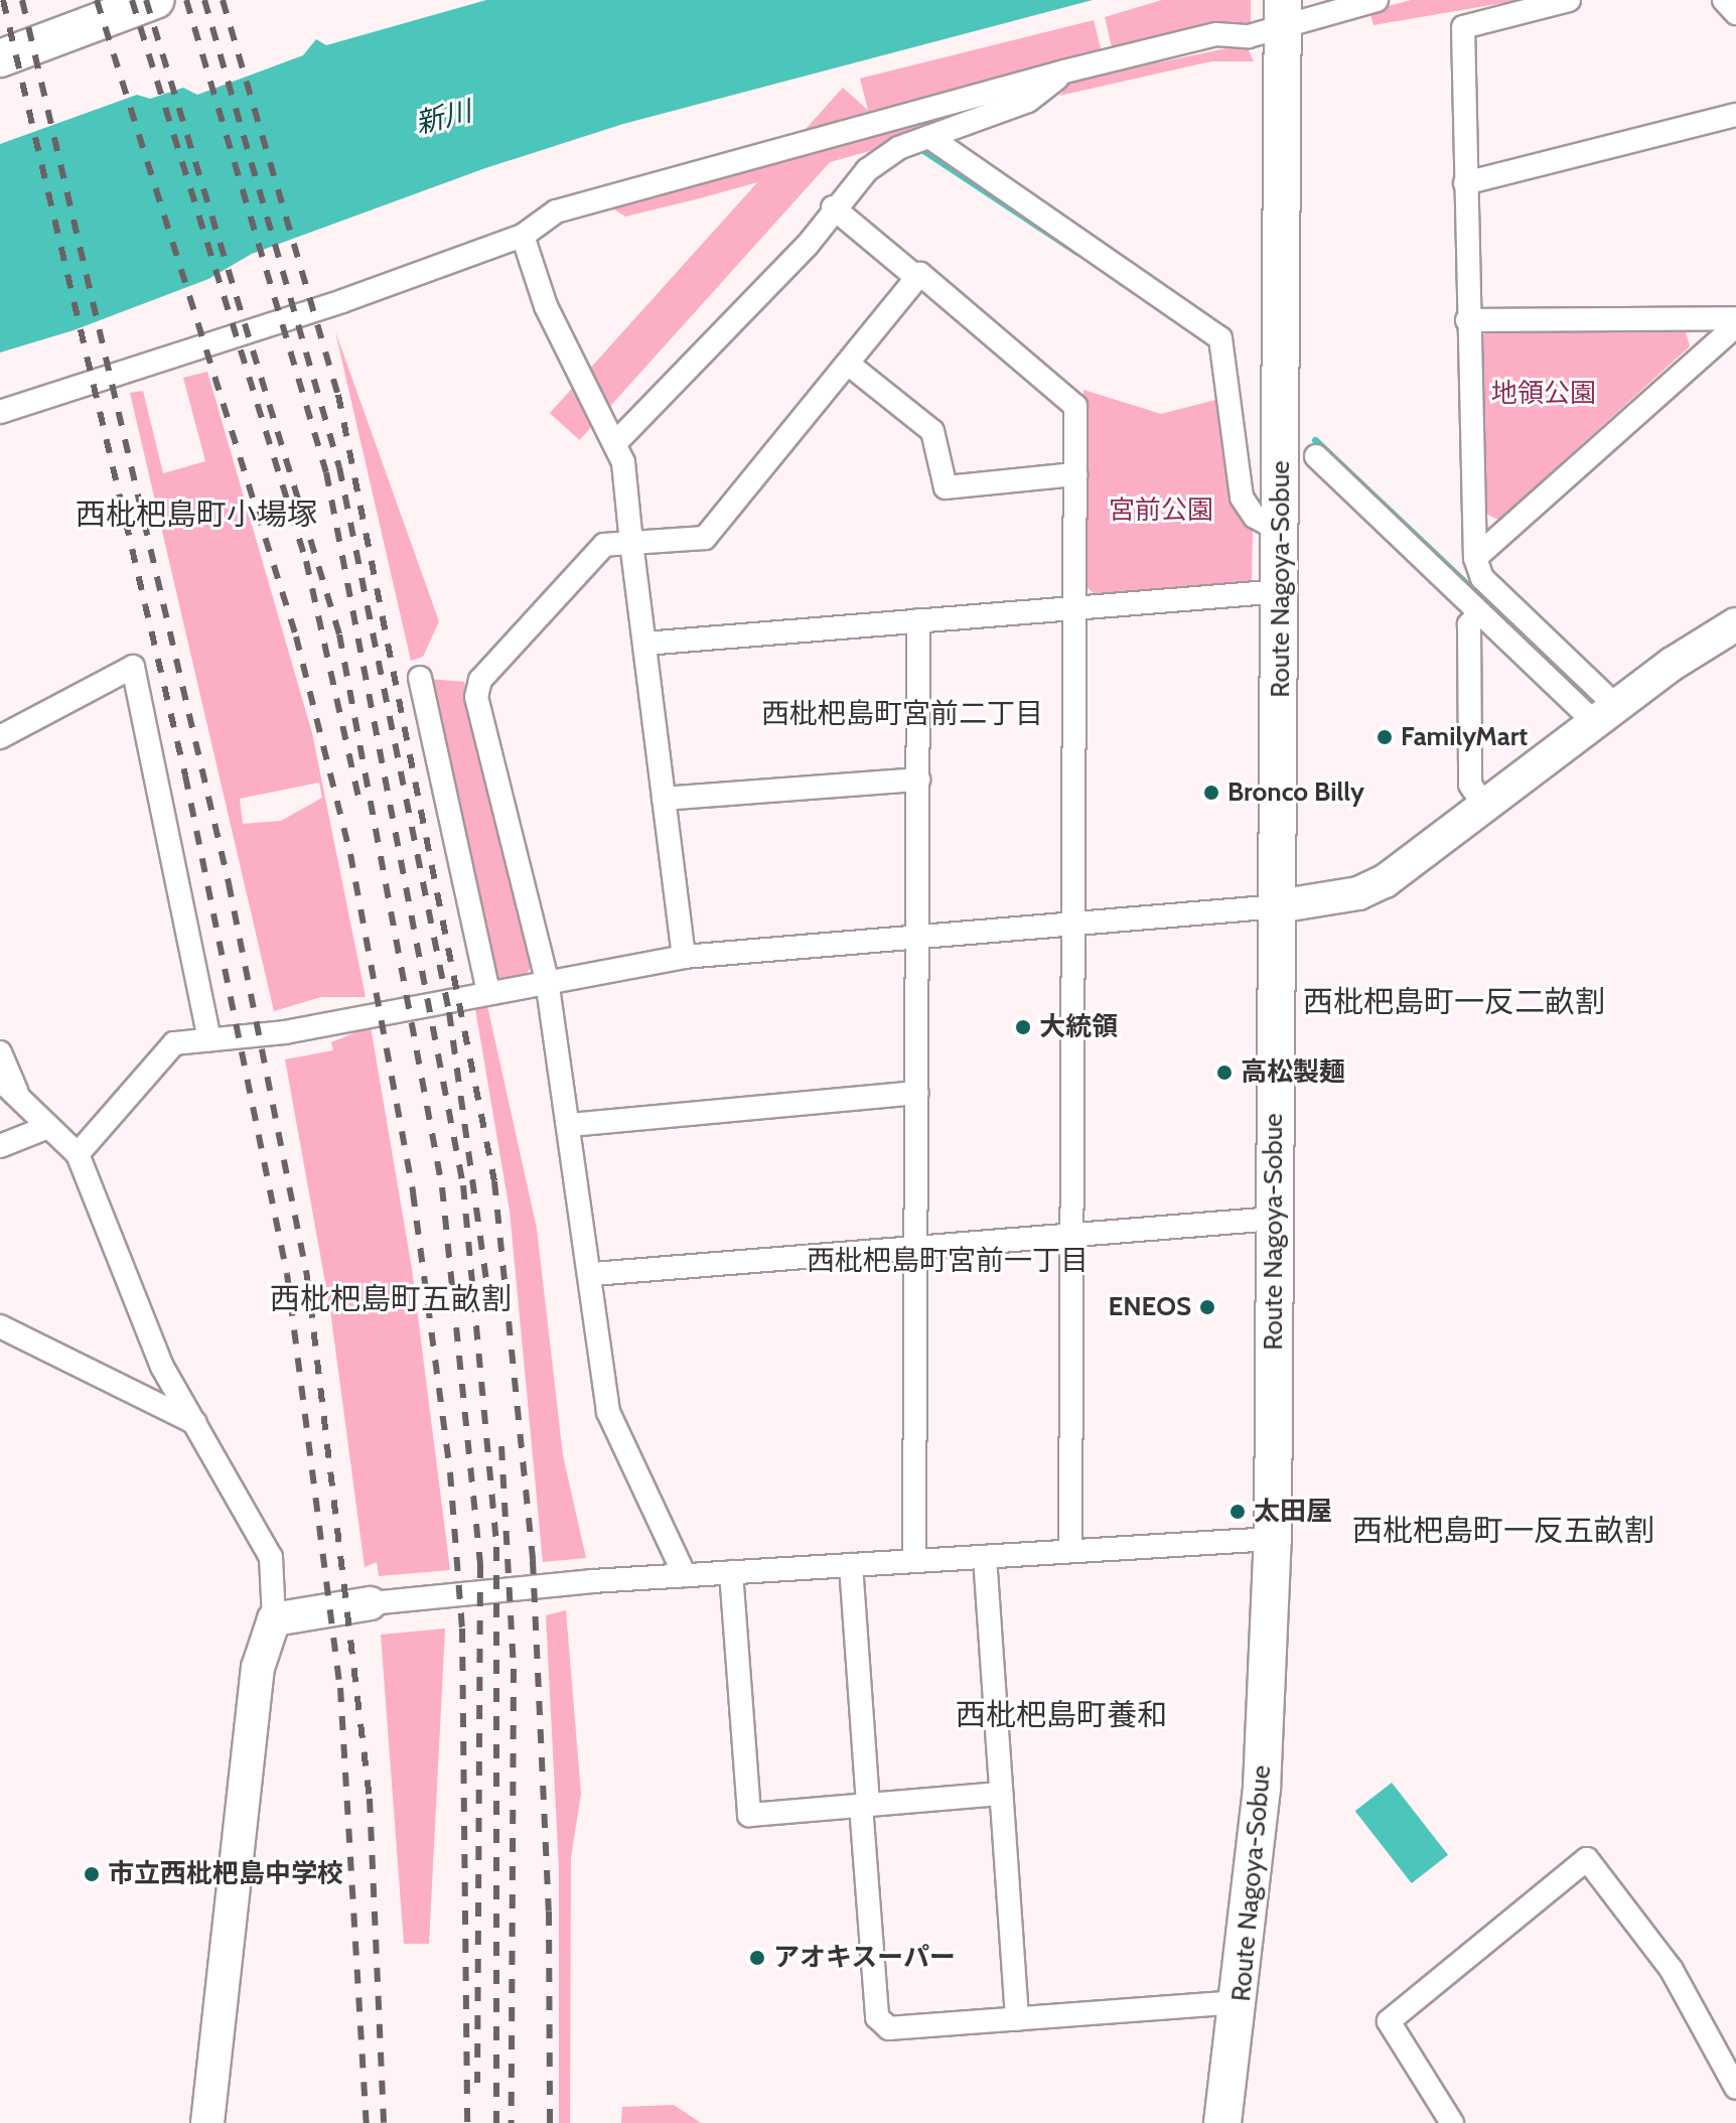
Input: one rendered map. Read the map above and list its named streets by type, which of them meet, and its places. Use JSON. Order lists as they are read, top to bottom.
{
  "streets": {
    "main road": ["Route Nagoya-Sobue"]
  },
  "districts": [
    "西枇杷島町小場塚",
    "西枇杷島町宮前二丁目",
    "西枇杷島町一反二畝割",
    "西枇杷島町宮前一丁目",
    "西枇杷島町五畝割",
    "西枇杷島町一反五畝割",
    "西枇杷島町養和"
  ],
  "water": ["新川"],
  "parks": ["地領公園", "宮前公園"],
  "places": [
    "FamilyMart",
    "Bronco Billy",
    "大統領",
    "高松製麺",
    "ENEOS",
    "太田屋",
    "市立西枇杷島中学校",
    "アオキスーパー"
  ]
}
